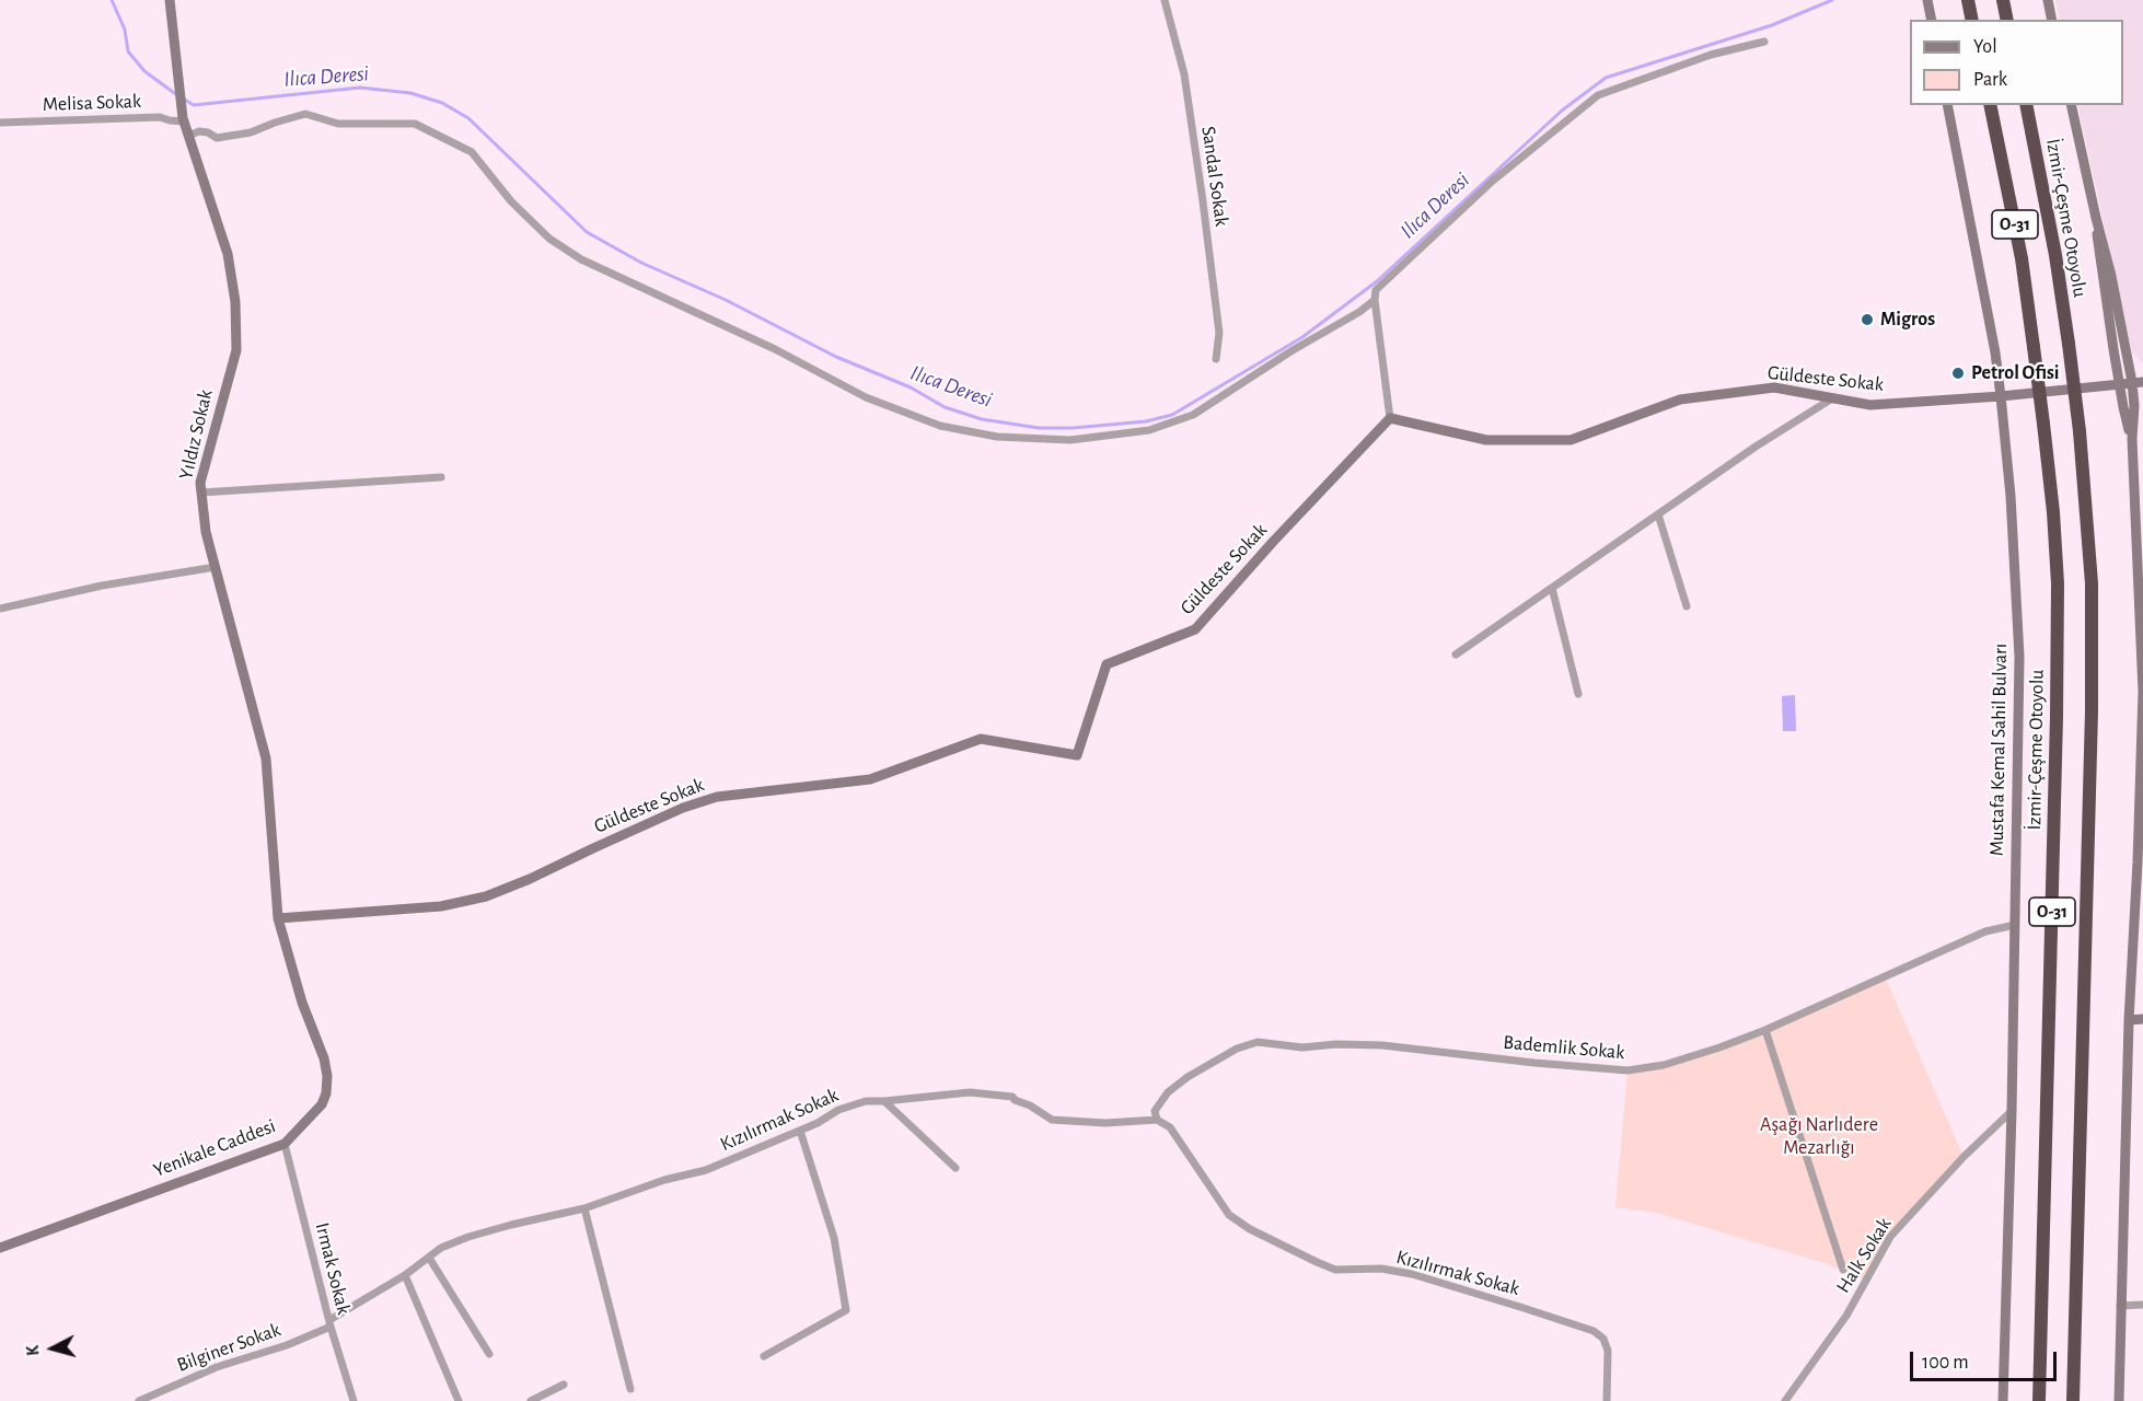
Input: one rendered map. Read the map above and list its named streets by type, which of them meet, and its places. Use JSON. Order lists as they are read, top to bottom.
{
  "streets": {
    "highway": ["İzmir-Çeşme Otoyolu", "O-31"],
    "street": [
      "Melisa Sokak",
      "Sandal Sokak",
      "Güldeste Sokak",
      "Yıldız Sokak",
      "Mustafa Kemal Sahil Bulvarı",
      "Bademlik Sokak",
      "Kızılırmak Sokak",
      "Yenikale Caddesi",
      "Halk Sokak",
      "Irmak Sokak",
      "Bilginer Sokak"
    ]
  },
  "crossings": [
    ["Melisa Sokak", "Yıldız Sokak"],
    ["Güldeste Sokak", "Yıldız Sokak"],
    ["Güldeste Sokak", "Mustafa Kemal Sahil Bulvarı"],
    ["Güldeste Sokak", "Yenikale Caddesi"],
    ["Yıldız Sokak", "Yenikale Caddesi"],
    ["Mustafa Kemal Sahil Bulvarı", "Bademlik Sokak"],
    ["Mustafa Kemal Sahil Bulvarı", "Halk Sokak"],
    ["Bademlik Sokak", "Kızılırmak Sokak"],
    ["Kızılırmak Sokak", "Irmak Sokak"],
    ["Kızılırmak Sokak", "Bilginer Sokak"],
    ["Yenikale Caddesi", "Irmak Sokak"],
    ["Irmak Sokak", "Bilginer Sokak"]
  ],
  "water": ["Ilıca Deresi"],
  "parks": ["Aşağı Narlıdere Mezarlığı"],
  "places": ["Migros", "Petrol Ofisi"],
  "legend": ["Yol", "Park"],
  "scale_bar": "100 m",
  "north": "left"
}
